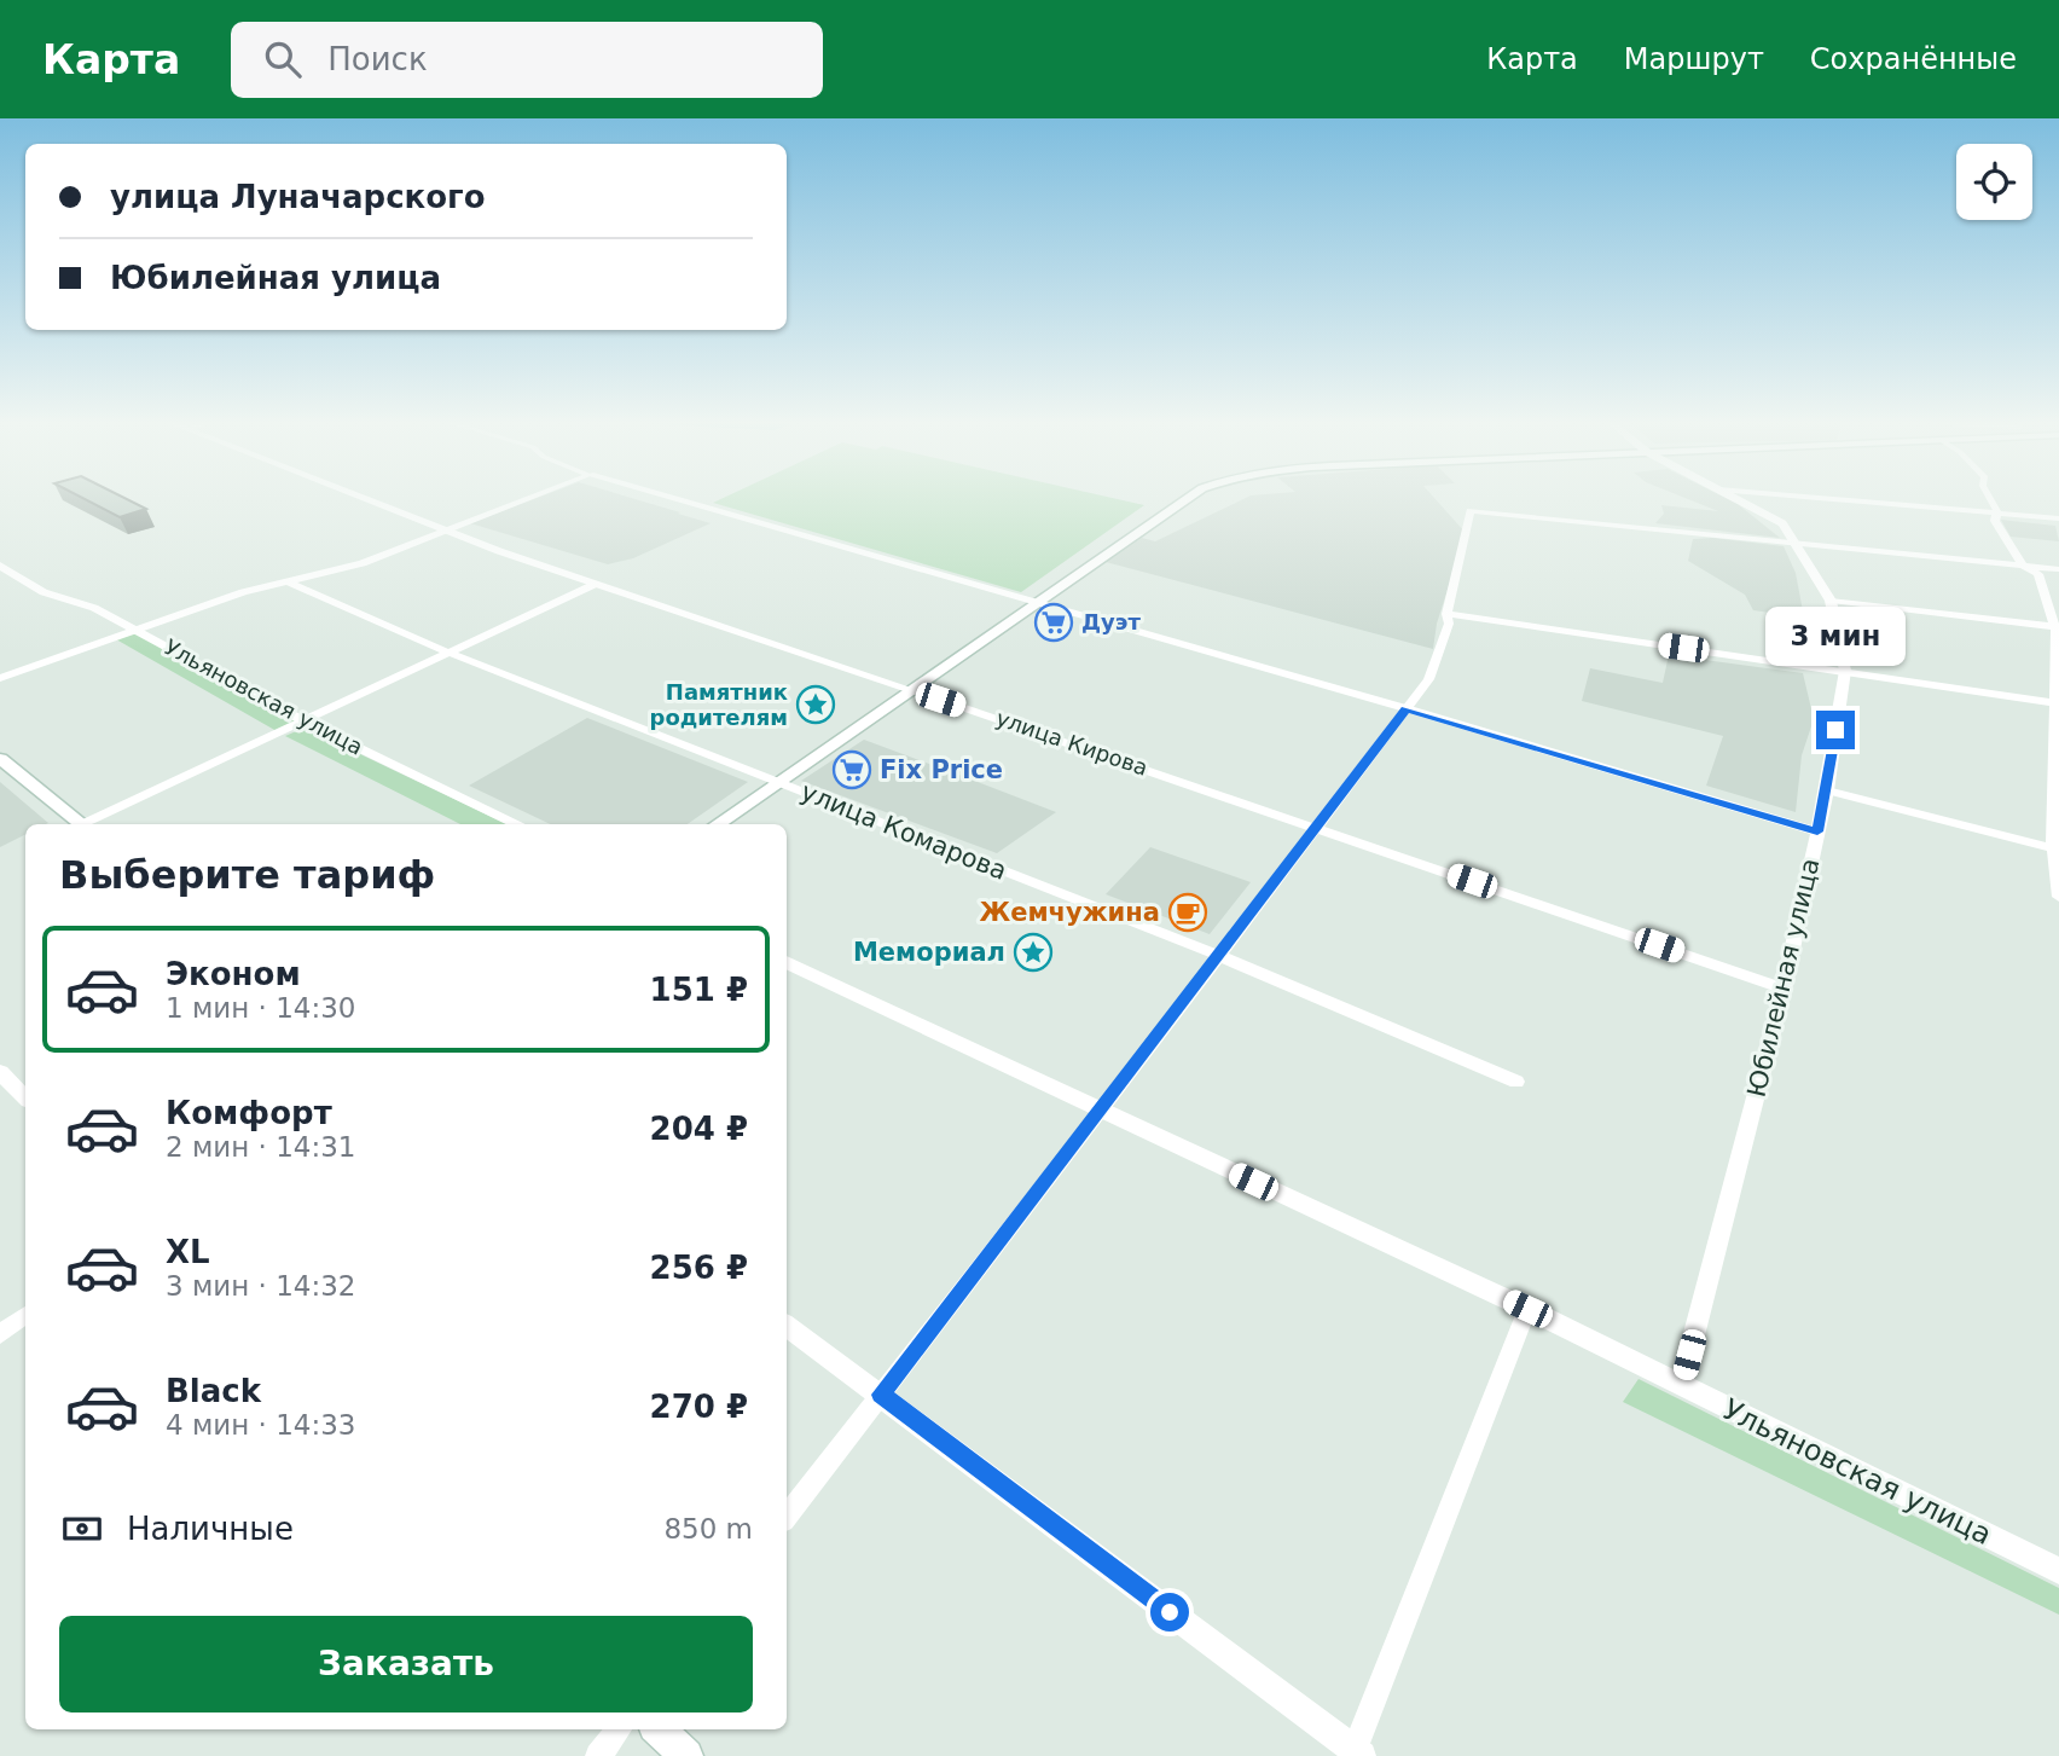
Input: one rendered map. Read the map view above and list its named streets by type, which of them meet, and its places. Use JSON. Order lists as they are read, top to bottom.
{
  "streets": {
    "street": [
      "Ульяновская улица",
      "улица Кирова",
      "улица Комарова",
      "Юбилейная улица"
    ]
  },
  "crossings": [
    ["Ульяновская улица", "Юбилейная улица"],
    ["улица Кирова", "Юбилейная улица"]
  ],
  "places": {
    "supermarket": ["Дуэт", "Fix Price"],
    "place": ["Памятник родителям", "Мемориал"],
    "cafe": ["Жемчужина"]
  },
  "page": {
    "header": "Карта",
    "search": "Поиск",
    "nav": ["Карта", "Маршрут", "Сохранённые"],
    "banner": ["улица Луначарского", "Юбилейная улица"],
    "bubble": "3 мин",
    "heading": "Выберите тариф",
    "list": [
      {
        "name": "Эконом",
        "note": "1 мин · 14:30",
        "value": "151 ₽"
      },
      {
        "name": "Комфорт",
        "note": "2 мин · 14:31",
        "value": "204 ₽"
      },
      {
        "name": "XL",
        "note": "3 мин · 14:32",
        "value": "256 ₽"
      },
      {
        "name": "Black",
        "note": "4 мин · 14:33",
        "value": "270 ₽"
      }
    ],
    "pay": ["Наличные", "850 m"],
    "buttons": "Заказать"
  }
}
